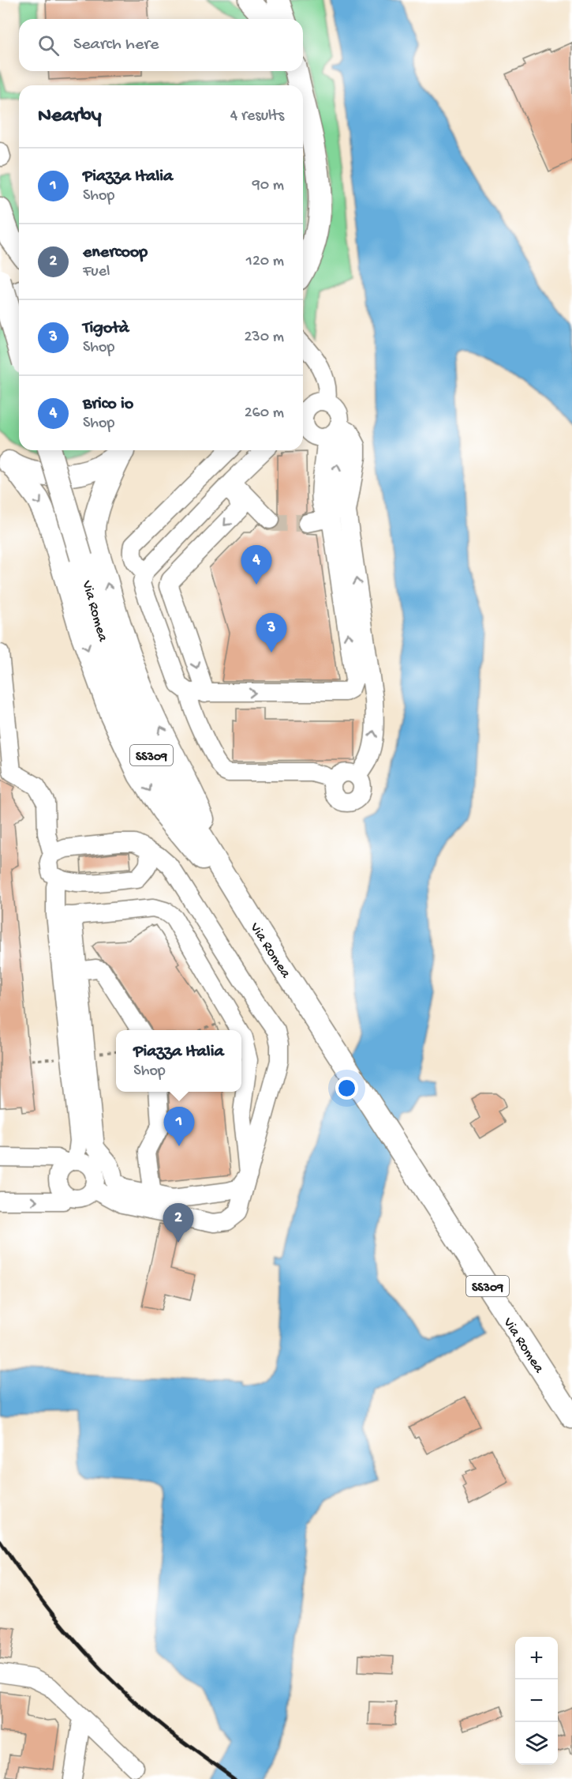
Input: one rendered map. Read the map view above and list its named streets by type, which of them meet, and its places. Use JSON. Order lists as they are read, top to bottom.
{
  "streets": {
    "main road": ["Via Romea", "SS309"]
  },
  "page": {
    "search": "Search here",
    "heading": ["Nearby", "4 results"],
    "list": [
      {
        "mark": "1",
        "name": "Piazza Italia",
        "note": "Shop",
        "value": "90 m"
      },
      {
        "mark": "2",
        "name": "enercoop",
        "note": "Fuel",
        "value": "120 m"
      },
      {
        "mark": "3",
        "name": "Tigotà",
        "note": "Shop",
        "value": "230 m"
      },
      {
        "mark": "4",
        "name": "Brico io",
        "note": "Shop",
        "value": "260 m"
      }
    ],
    "pins": [
      "4",
      "3",
      "1",
      "2"
    ],
    "popup": ["Piazza Italia", "Shop"],
    "map_buttons": ["+", "−"]
  }
}
